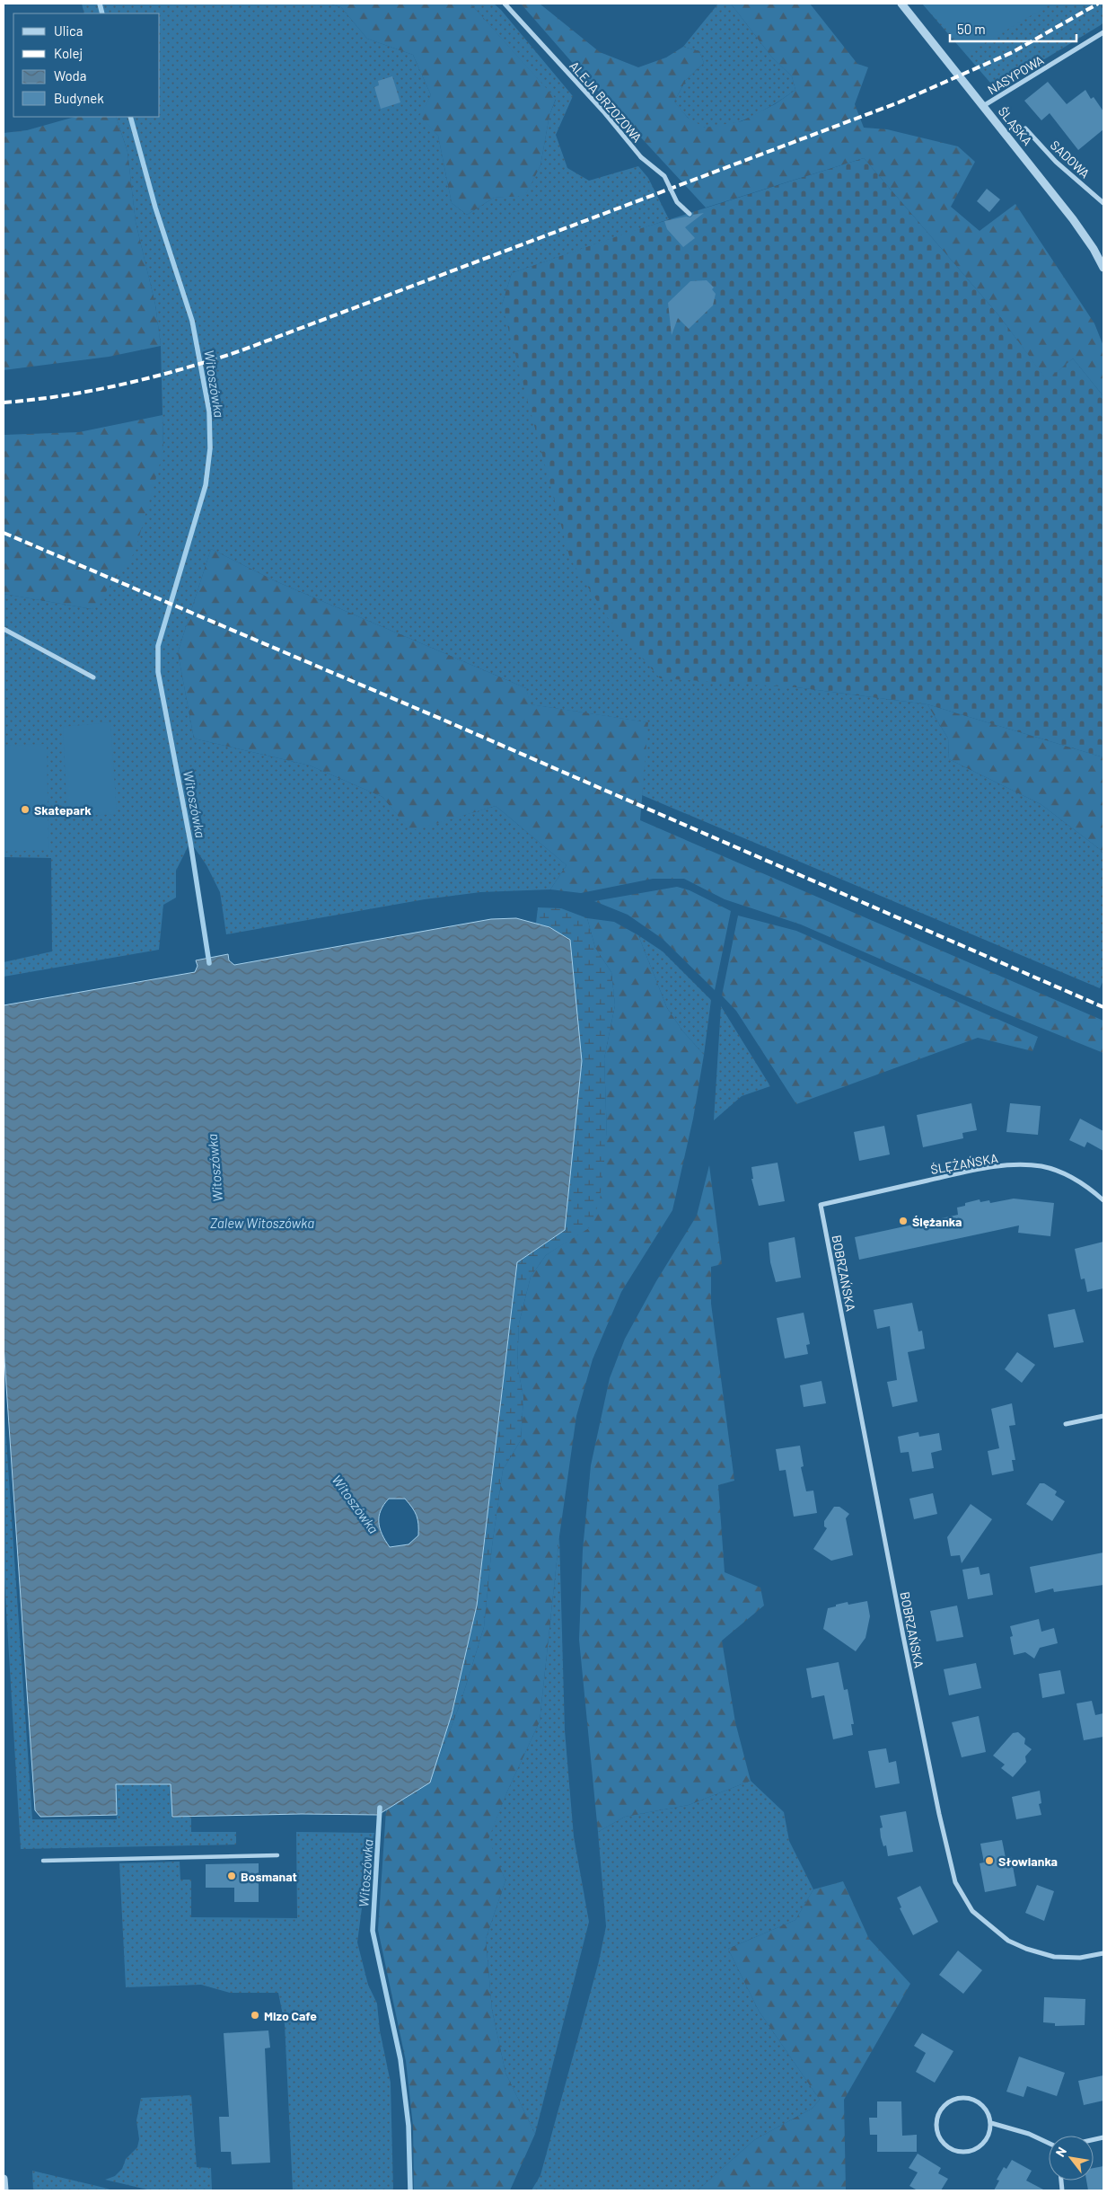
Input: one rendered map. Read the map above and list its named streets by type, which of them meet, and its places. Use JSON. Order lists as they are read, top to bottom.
{
  "streets": {
    "street": [
      "NASYPOWA",
      "ALEJA BRZOZOWA",
      "ŚLĄSKA",
      "SADOWA",
      "ŚLĘŻAŃSKA",
      "BOBRZAŃSKA"
    ]
  },
  "crossings": [
    ["NASYPOWA", "ŚLĄSKA"],
    ["ŚLĘŻAŃSKA", "BOBRZAŃSKA"]
  ],
  "water": ["Witoszówka", "Zalew Witoszówka"],
  "places": [
    "Skatepark",
    "Ślężanka",
    "Słowianka",
    "Bosmanat",
    "Mizo Cafe"
  ],
  "legend": [
    "Ulica",
    "Kolej",
    "Woda",
    "Budynek"
  ],
  "scale_bar": "50 m",
  "north": "top left"
}
